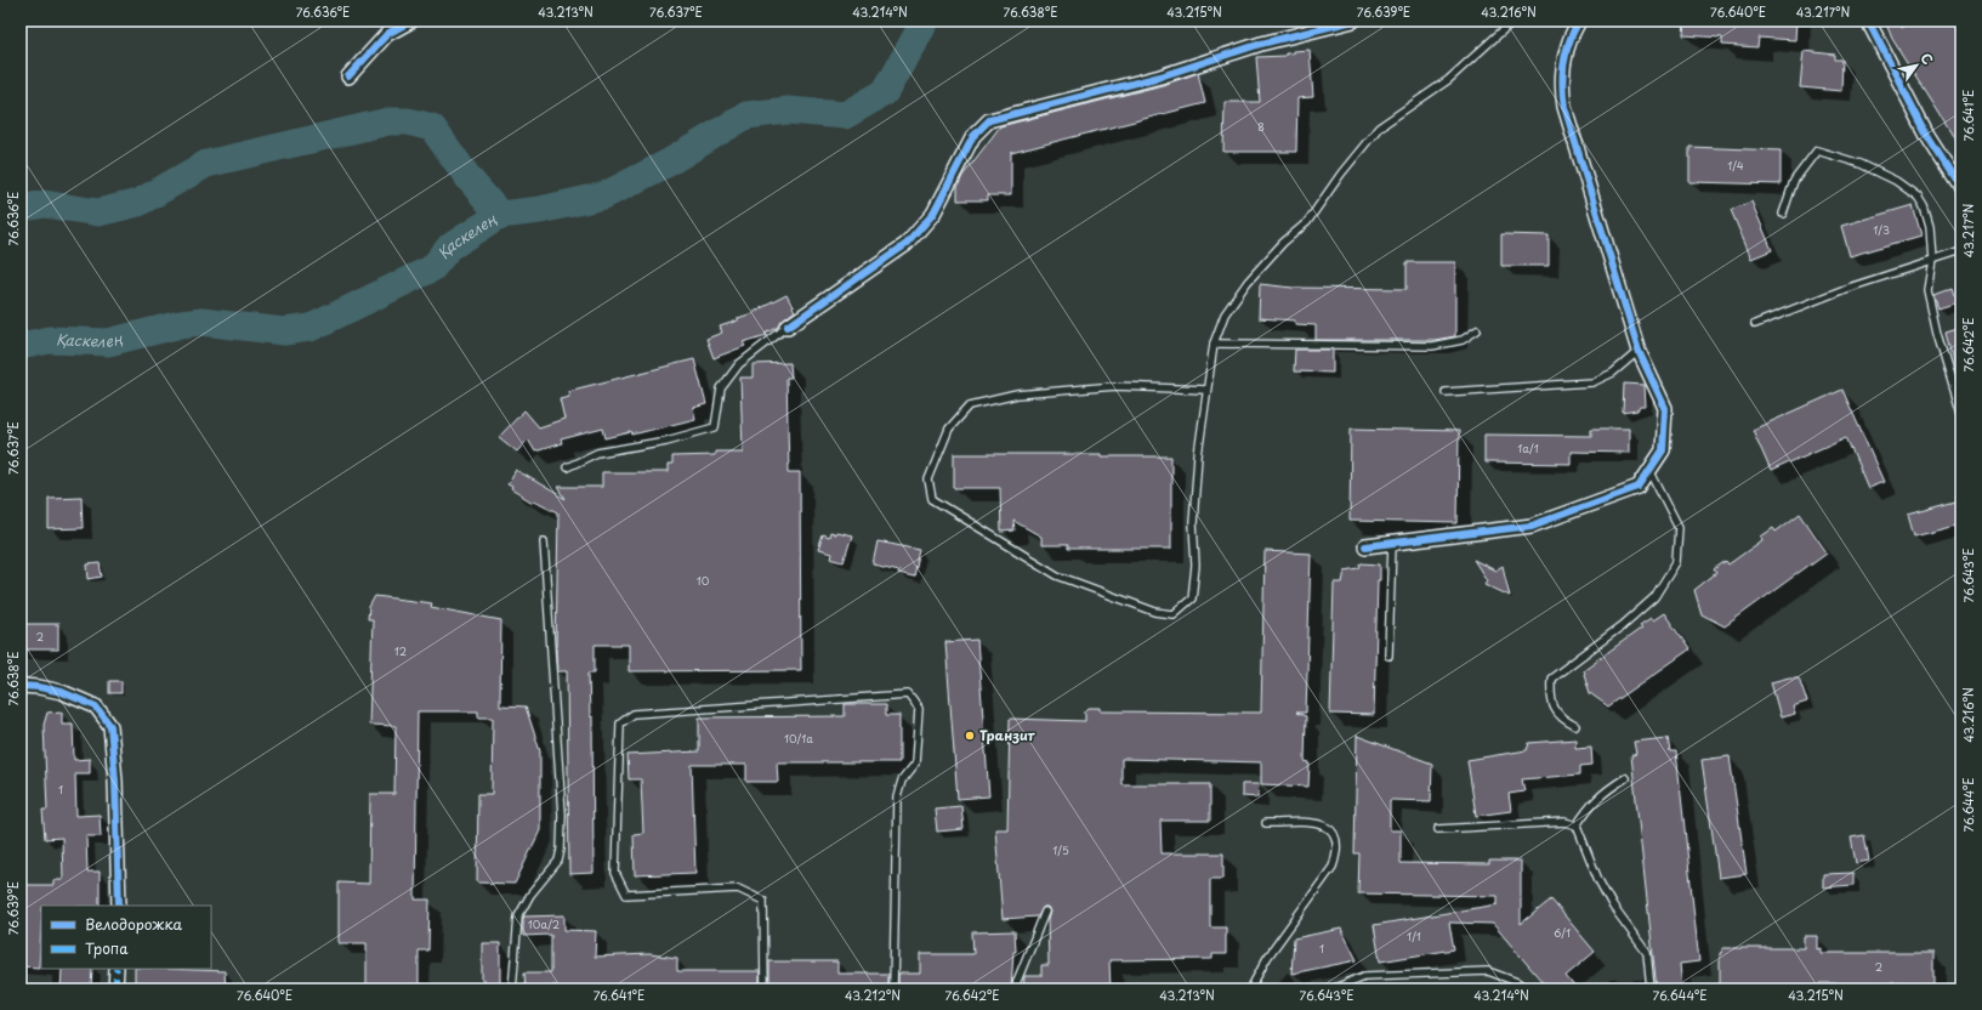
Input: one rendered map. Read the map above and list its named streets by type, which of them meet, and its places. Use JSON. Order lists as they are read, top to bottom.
{
  "water": ["Қаскелең"],
  "places": ["Транзит"],
  "house_numbers": [
    "8",
    "1/4",
    "1/3",
    "1а/1",
    "10",
    "2",
    "12",
    "10/1а",
    "1",
    "1/5",
    "10а/2",
    "6/1",
    "1/1",
    "1",
    "2"
  ],
  "legend": ["Велодорожка", "Тропа"],
  "north": "top right",
  "coordinates": [
    "76.636°E",
    "43.213°N",
    "76.637°E",
    "43.214°N",
    "76.638°E",
    "43.215°N",
    "76.639°E",
    "43.216°N",
    "76.640°E",
    "43.217°N",
    "76.641°E",
    "76.642°E",
    "76.643°E",
    "76.644°E",
    "43.212°N"
  ]
}
